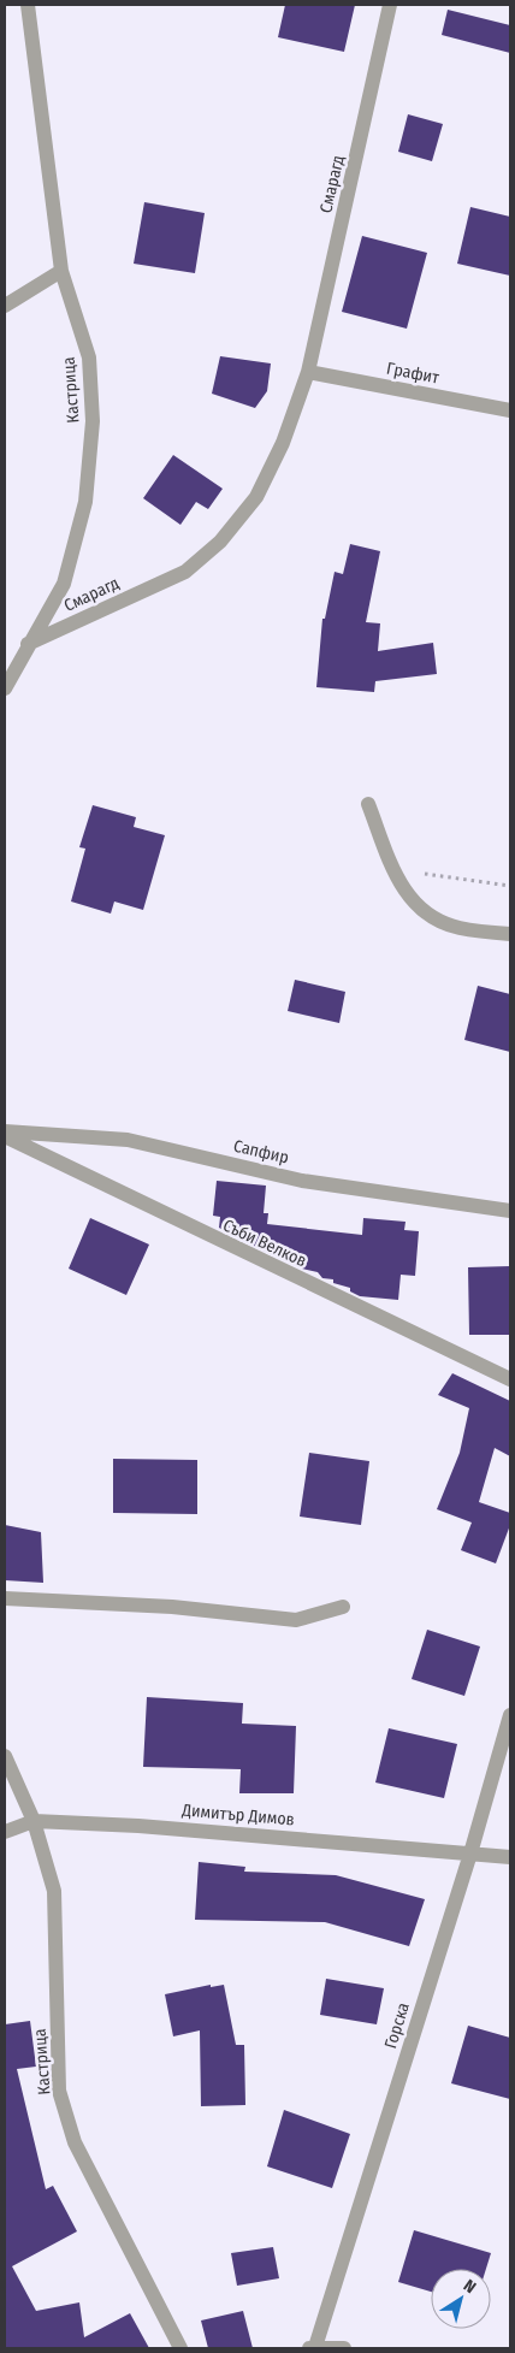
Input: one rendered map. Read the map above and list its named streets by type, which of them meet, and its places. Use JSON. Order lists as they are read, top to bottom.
{
  "streets": {
    "street": [
      "Смарагд",
      "Графит",
      "Кастрица",
      "Сапфир",
      "Съби Велков",
      "Димитър Димов",
      "Горска"
    ]
  },
  "crossings": [
    ["Смарагд", "Графит"],
    ["Смарагд", "Кастрица"],
    ["Кастрица", "Димитър Димов"],
    ["Димитър Димов", "Горска"]
  ],
  "north": "top right"
}
